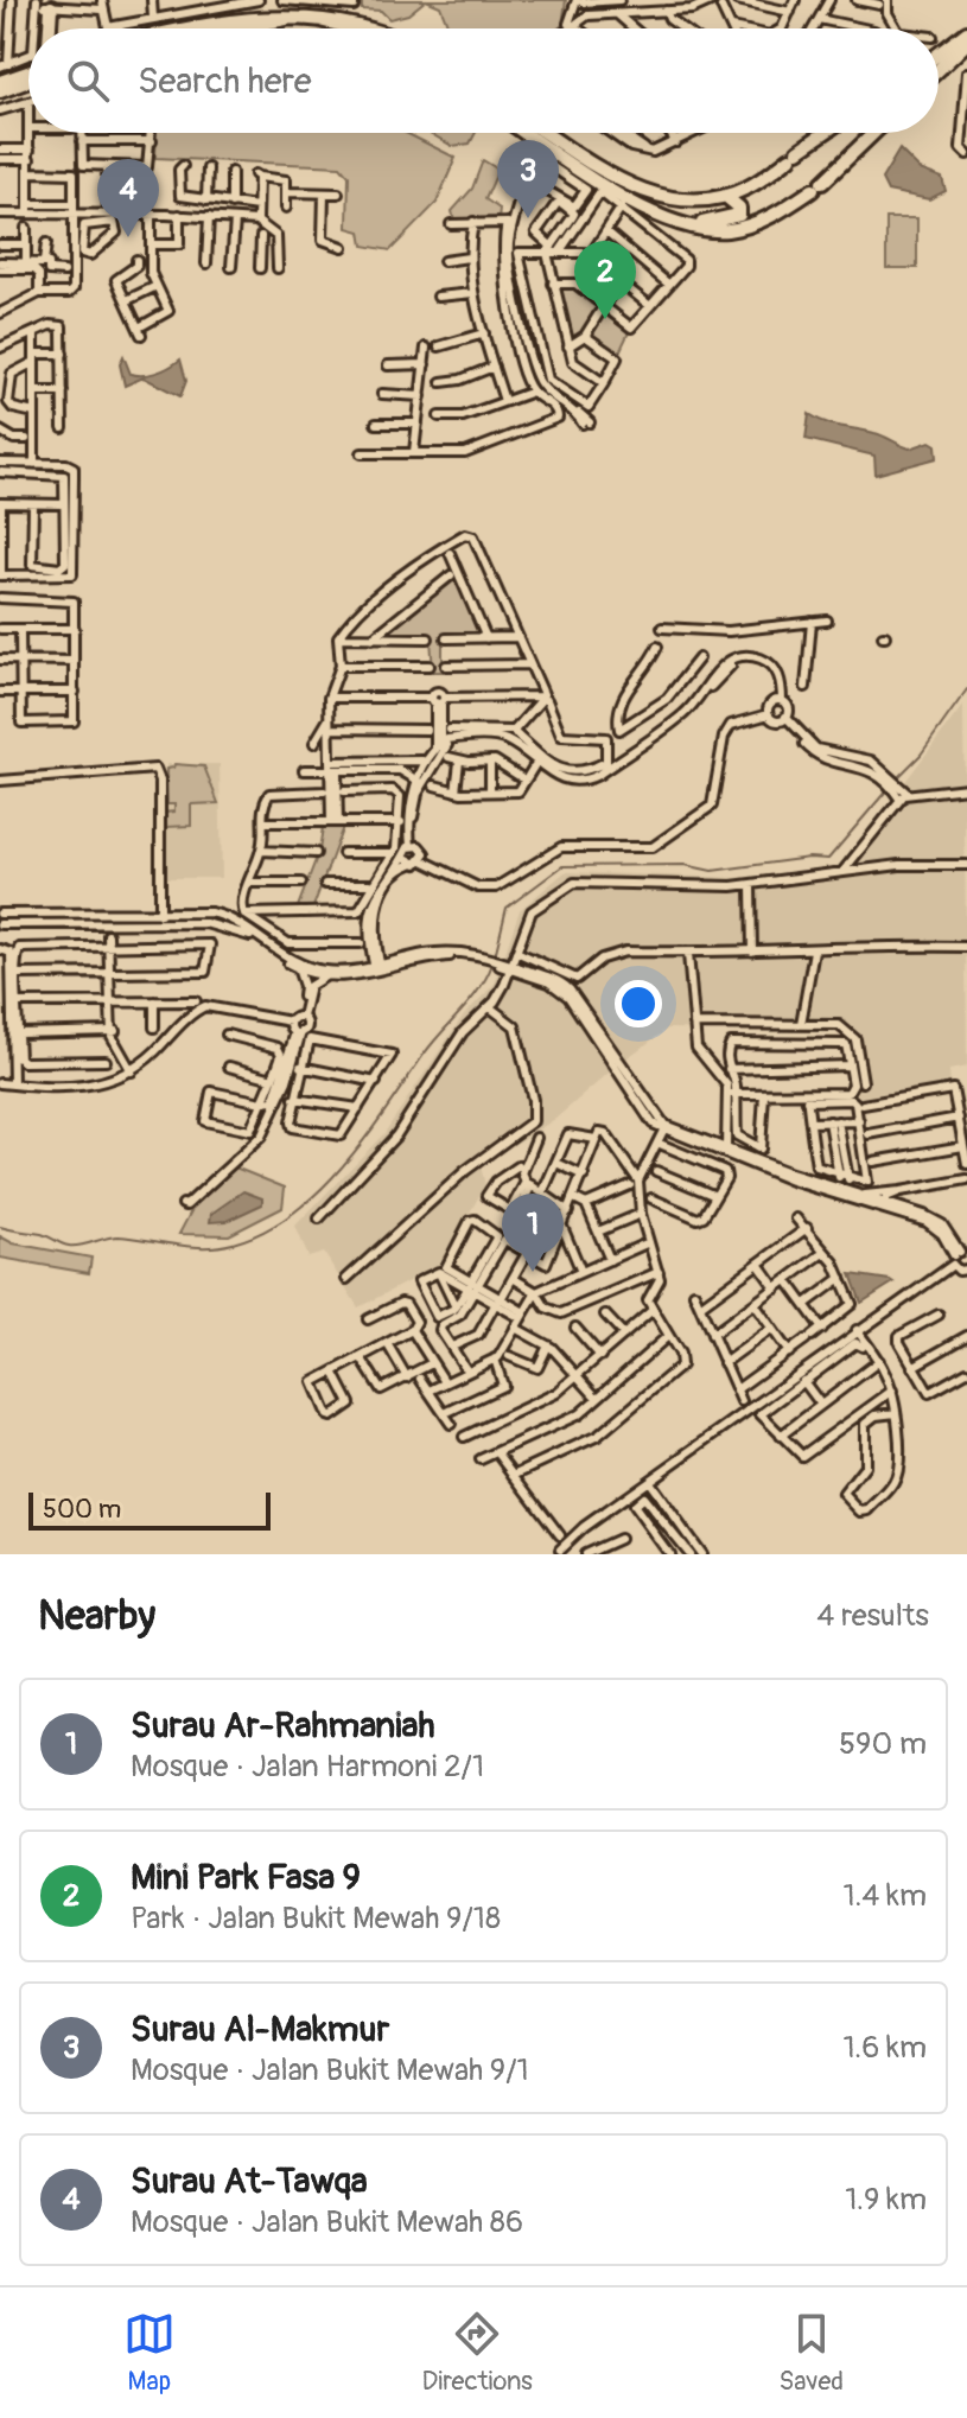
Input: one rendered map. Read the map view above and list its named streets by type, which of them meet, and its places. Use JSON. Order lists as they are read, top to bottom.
{
  "scale_bar": "500 m",
  "page": {
    "search": "Search here",
    "pins": [
      "3",
      "4",
      "2",
      "1"
    ],
    "scale": "500 m",
    "heading": ["Nearby", "4 results"],
    "list": [
      {
        "mark": "1",
        "name": "Surau Ar-Rahmaniah",
        "note": "Mosque · Jalan Harmoni 2/1",
        "value": "590 m"
      },
      {
        "mark": "2",
        "name": "Mini Park Fasa 9",
        "note": "Park · Jalan Bukit Mewah 9/18",
        "value": "1.4 km"
      },
      {
        "mark": "3",
        "name": "Surau Al-Makmur",
        "note": "Mosque · Jalan Bukit Mewah 9/1",
        "value": "1.6 km"
      },
      {
        "mark": "4",
        "name": "Surau At-Tawqa",
        "note": "Mosque · Jalan Bukit Mewah 86",
        "value": "1.9 km"
      }
    ],
    "nav": ["Map", "Directions", "Saved"]
  }
}
